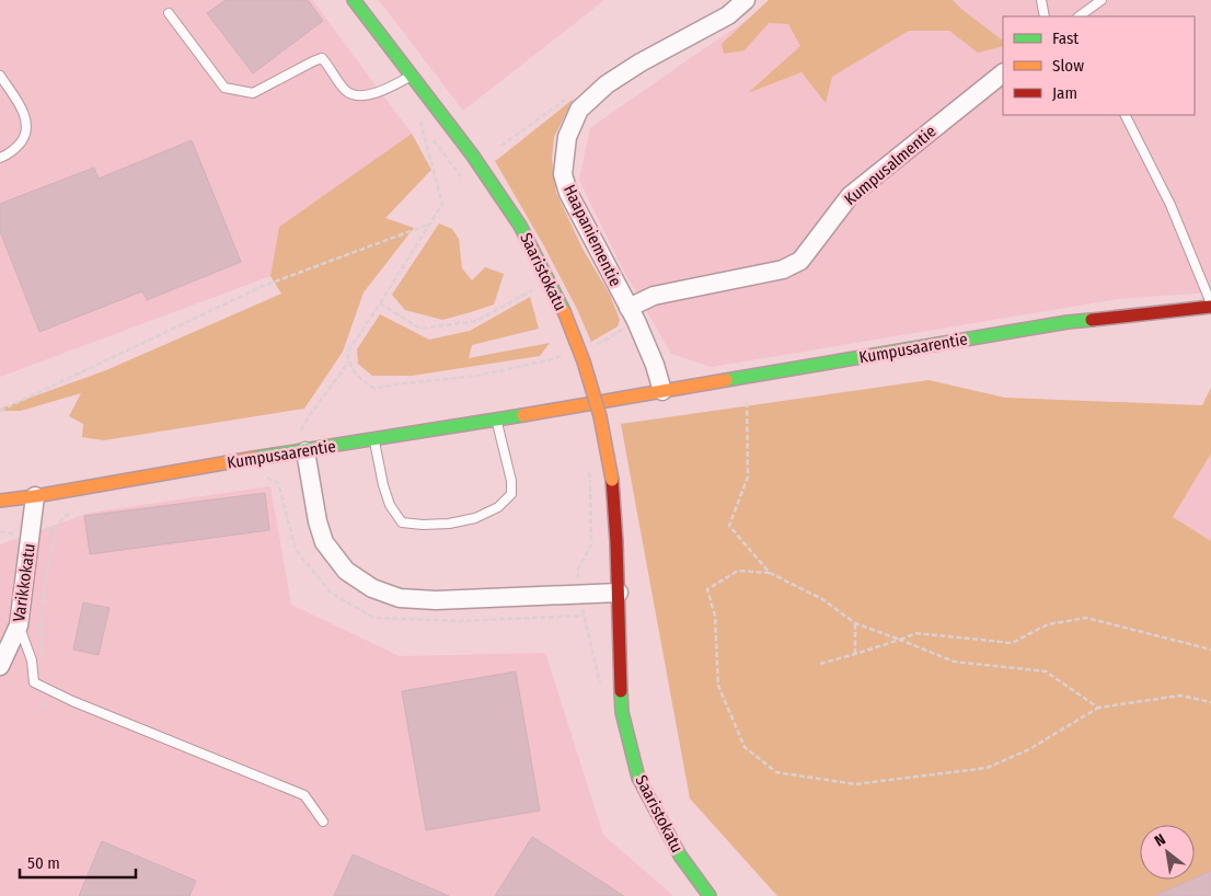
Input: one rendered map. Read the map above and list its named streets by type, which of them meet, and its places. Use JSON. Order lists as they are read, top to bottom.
{
  "streets": {
    "street": [
      "Kumpusalmentie",
      "Haapaniementie",
      "Saaristokatu",
      "Kumpusaarentie",
      "Varikkokatu"
    ]
  },
  "crossings": [
    ["Kumpusalmentie", "Haapaniementie"],
    ["Haapaniementie", "Kumpusaarentie"],
    ["Kumpusaarentie", "Varikkokatu"]
  ],
  "legend": ["Fast", "Slow", "Jam"],
  "scale_bar": "50 m",
  "north": "top left"
}
